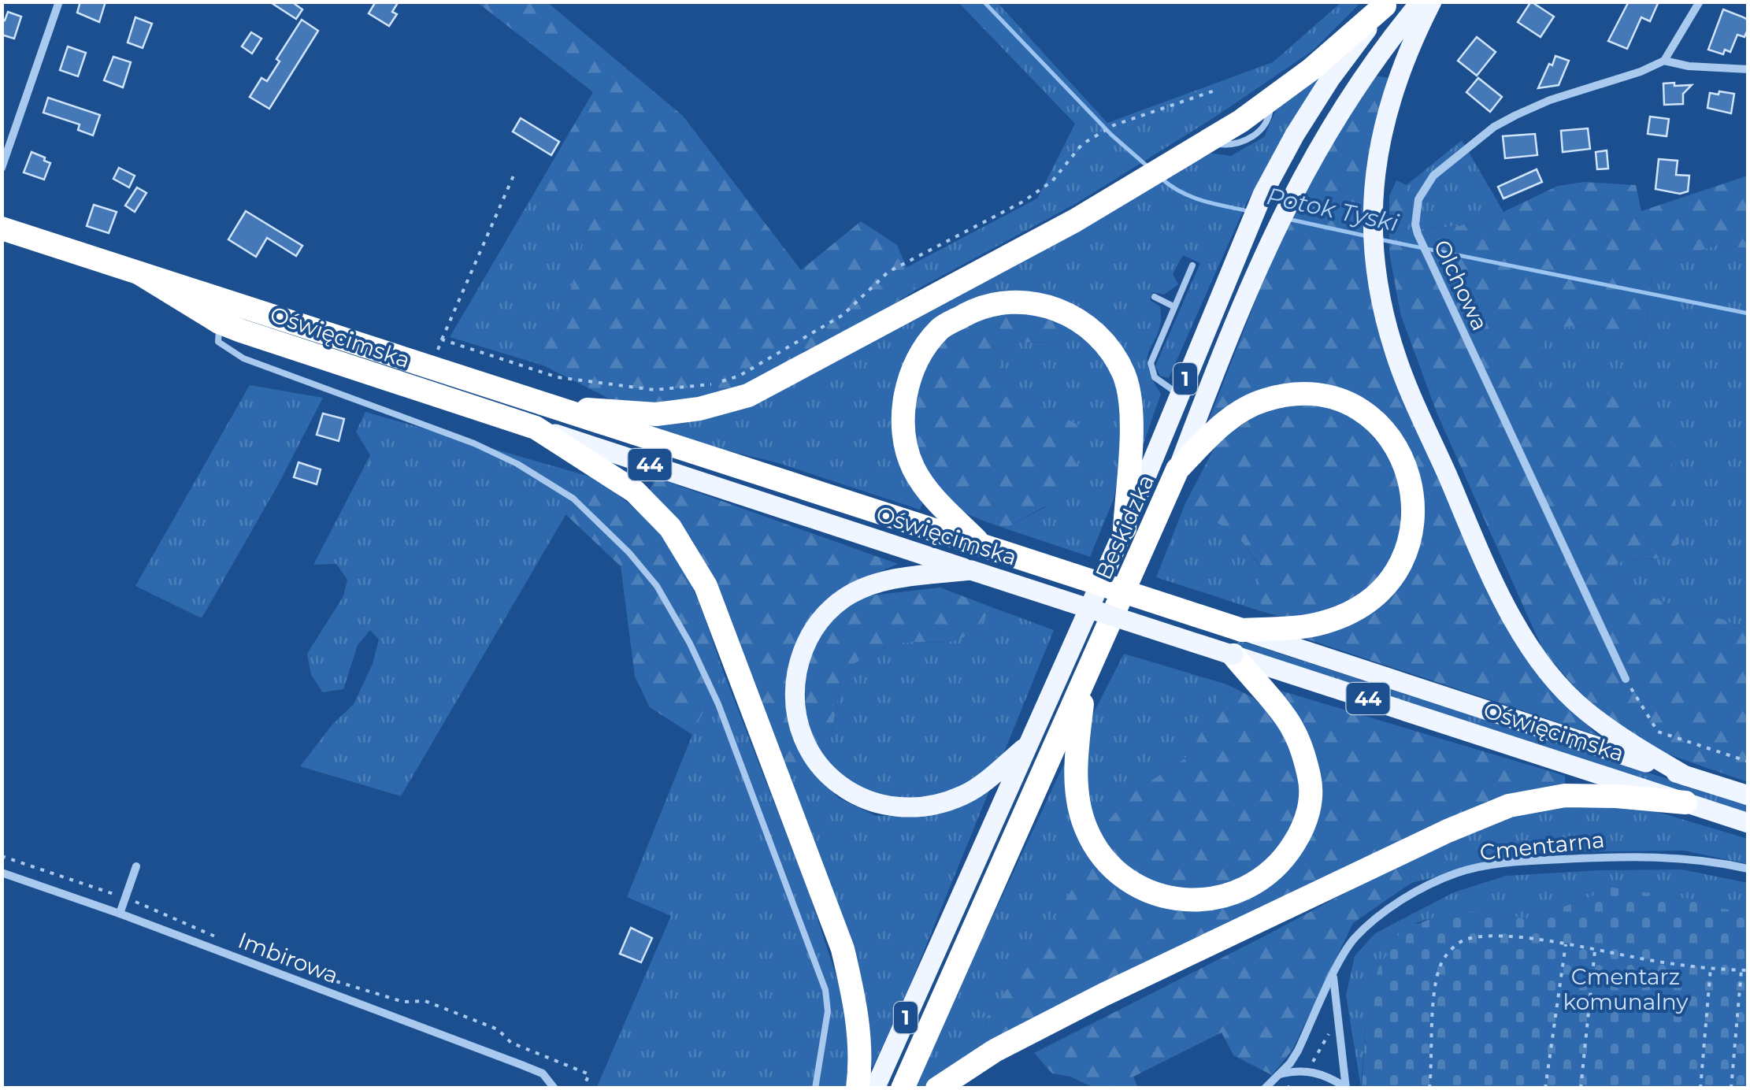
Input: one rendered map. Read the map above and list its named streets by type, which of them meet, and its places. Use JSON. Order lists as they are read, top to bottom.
{
  "streets": {
    "highway": [
      "Oświęcimska",
      "1",
      "44",
      "Beskidzka"
    ],
    "street": ["Olchowa", "Cmentarna", "Imbirowa"]
  },
  "water": ["Potok Tyski"],
  "parks": ["Cmentarz komunalny"]
}
